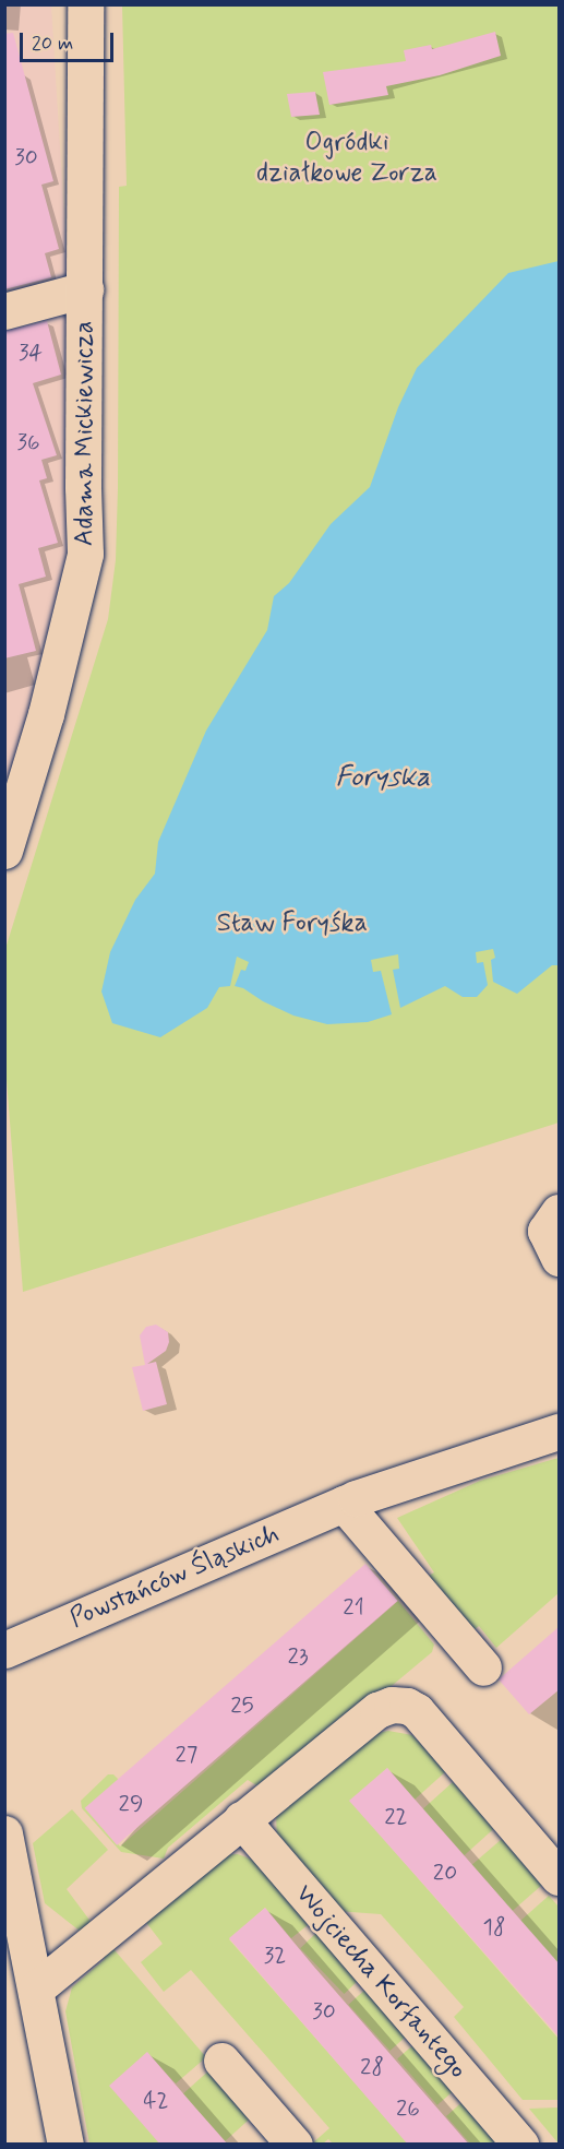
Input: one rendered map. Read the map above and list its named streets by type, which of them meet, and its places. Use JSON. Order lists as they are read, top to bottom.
{
  "streets": {
    "street": ["Adama Mickiewicza", "Powstańców Śląskich", "Wojciecha Korfantego"]
  },
  "water": ["Foryska"],
  "parks": ["Ogródki działkowe Zorza", "Staw Foryśka"],
  "house_numbers": [
    "30",
    "34",
    "36",
    "21",
    "23",
    "25",
    "27",
    "29",
    "22",
    "20",
    "18",
    "32",
    "30",
    "28",
    "42",
    "26"
  ],
  "scale_bar": "20 m"
}
